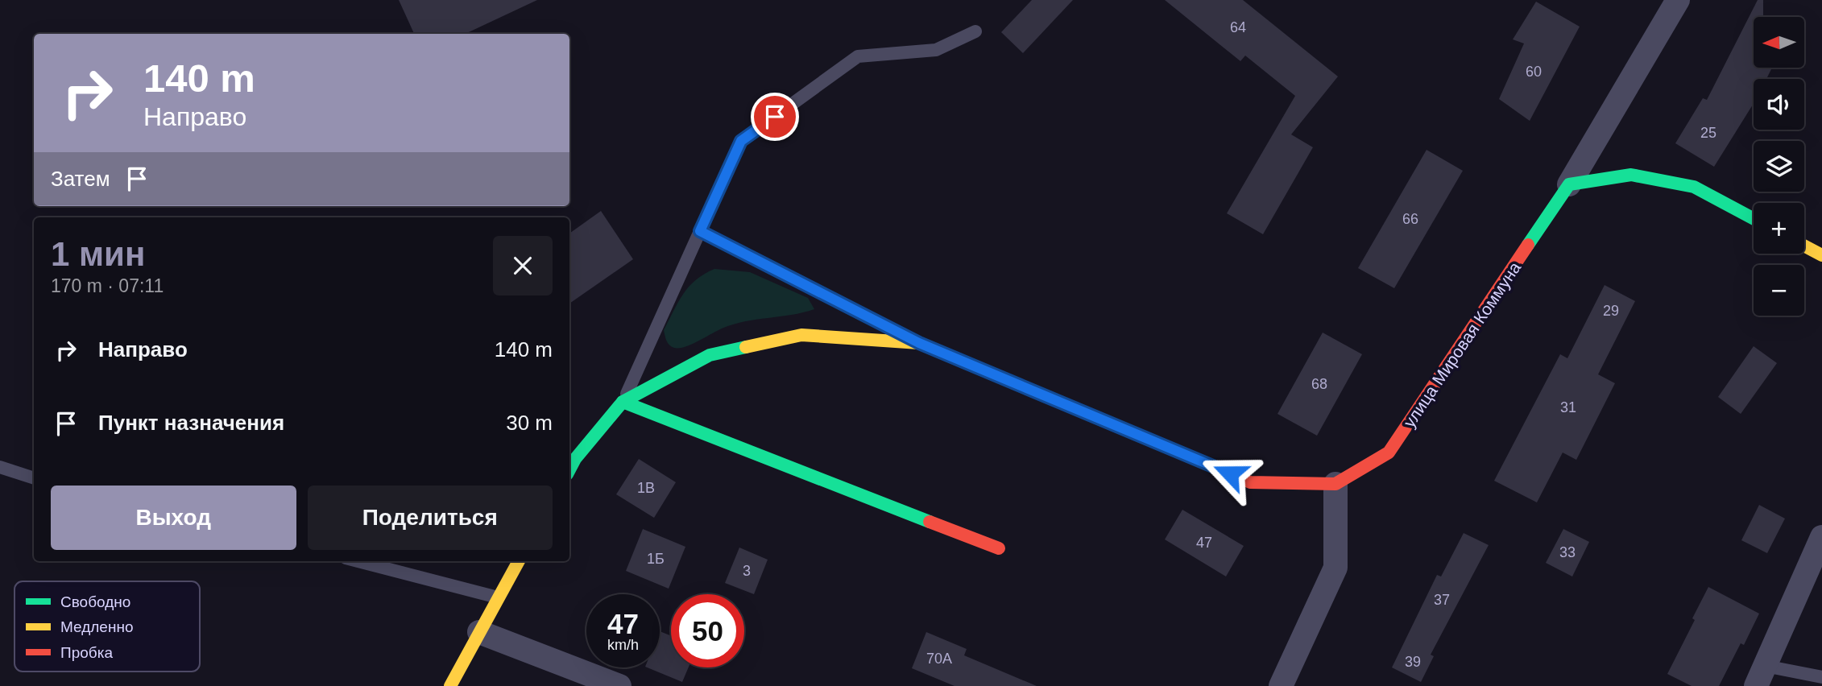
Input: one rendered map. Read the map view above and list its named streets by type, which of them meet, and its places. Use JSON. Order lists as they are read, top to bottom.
{
  "streets": {
    "main road": ["улица Мировая Коммуна"]
  },
  "house_numbers": [
    "64",
    "60",
    "25",
    "66",
    "29",
    "68",
    "31",
    "1В",
    "47",
    "33",
    "1Б",
    "3",
    "37",
    "70А",
    "39"
  ],
  "legend": ["Свободно", "Медленно", "Пробка"],
  "north": "left",
  "page": {
    "map_buttons": ["+", "−"],
    "turn": ["140 m", "Направо"],
    "then": "Затем",
    "heading": ["1 мин", "170 m · 07:11"],
    "list": [
      {
        "name": "Направо",
        "value": "140 m"
      },
      {
        "name": "Пункт назначения",
        "value": "30 m"
      }
    ],
    "buttons": ["Выход", "Поделиться"],
    "speed": "47 km/h",
    "limit": "50"
  }
}
